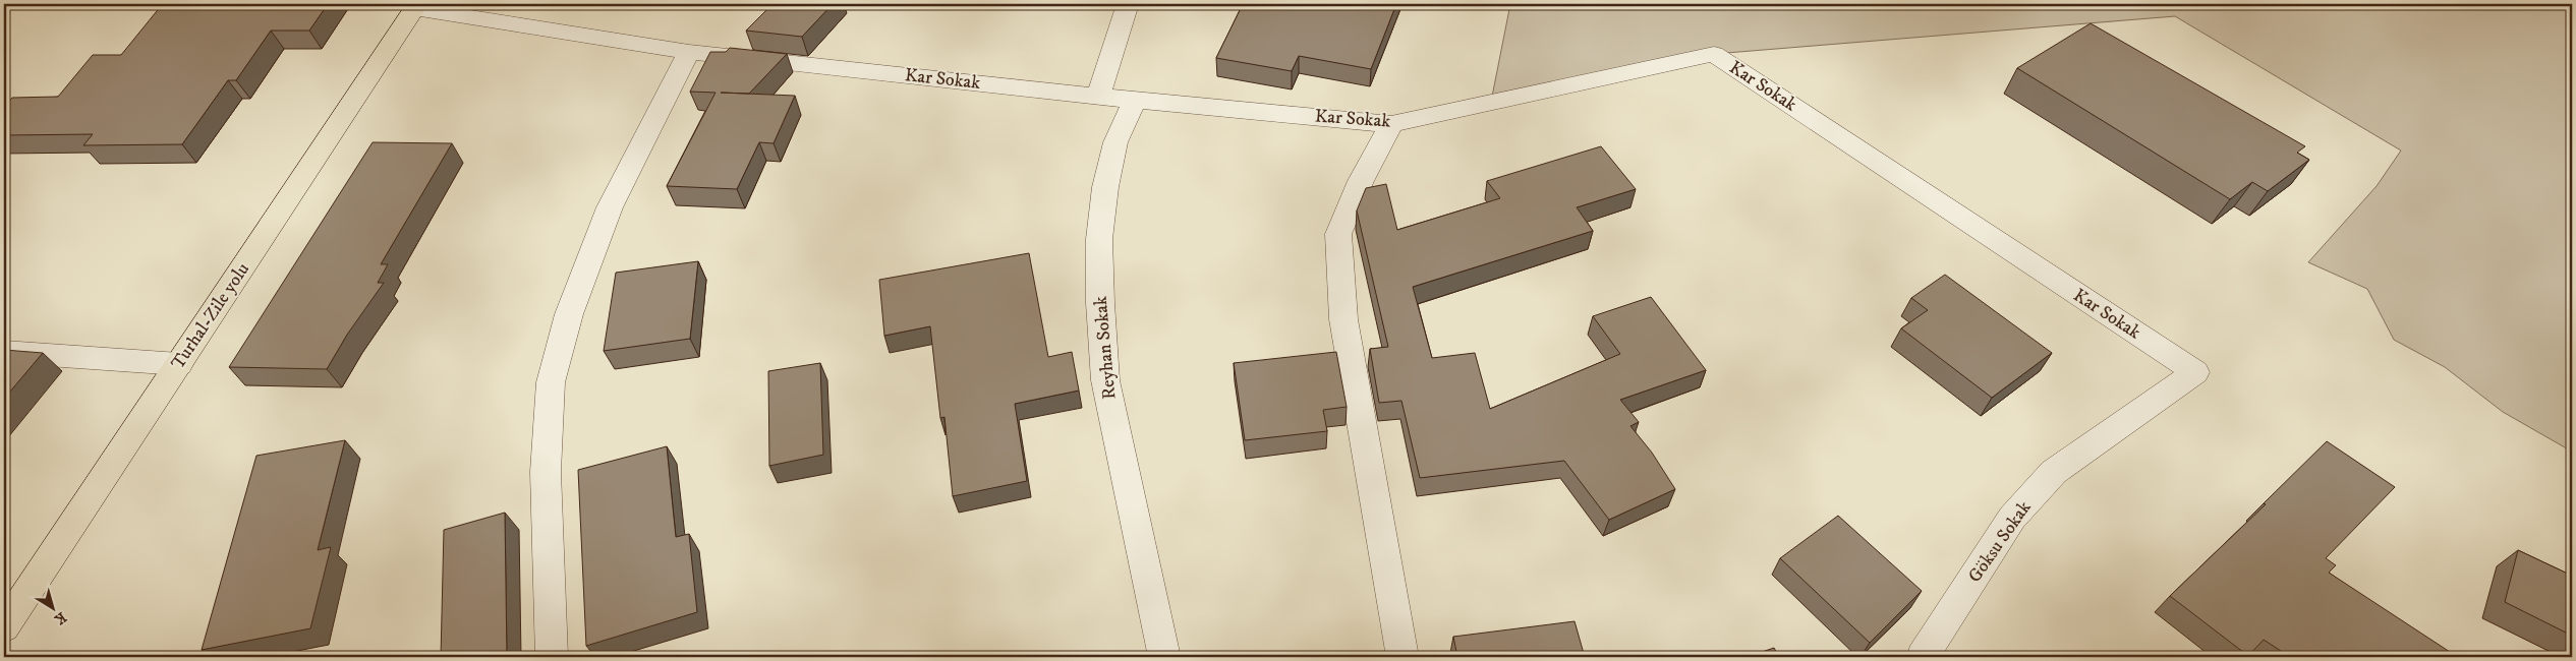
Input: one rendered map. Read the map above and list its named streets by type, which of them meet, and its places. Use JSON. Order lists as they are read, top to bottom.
{
  "streets": {
    "main road": ["Turhal-Zile yolu"],
    "street": ["Kar Sokak", "Reyhan Sokak", "Göksu Sokak"]
  },
  "crossings": [
    ["Kar Sokak", "Turhal-Zile yolu"],
    ["Kar Sokak", "Reyhan Sokak"],
    ["Kar Sokak", "Göksu Sokak"]
  ],
  "north": "bottom right"
}
